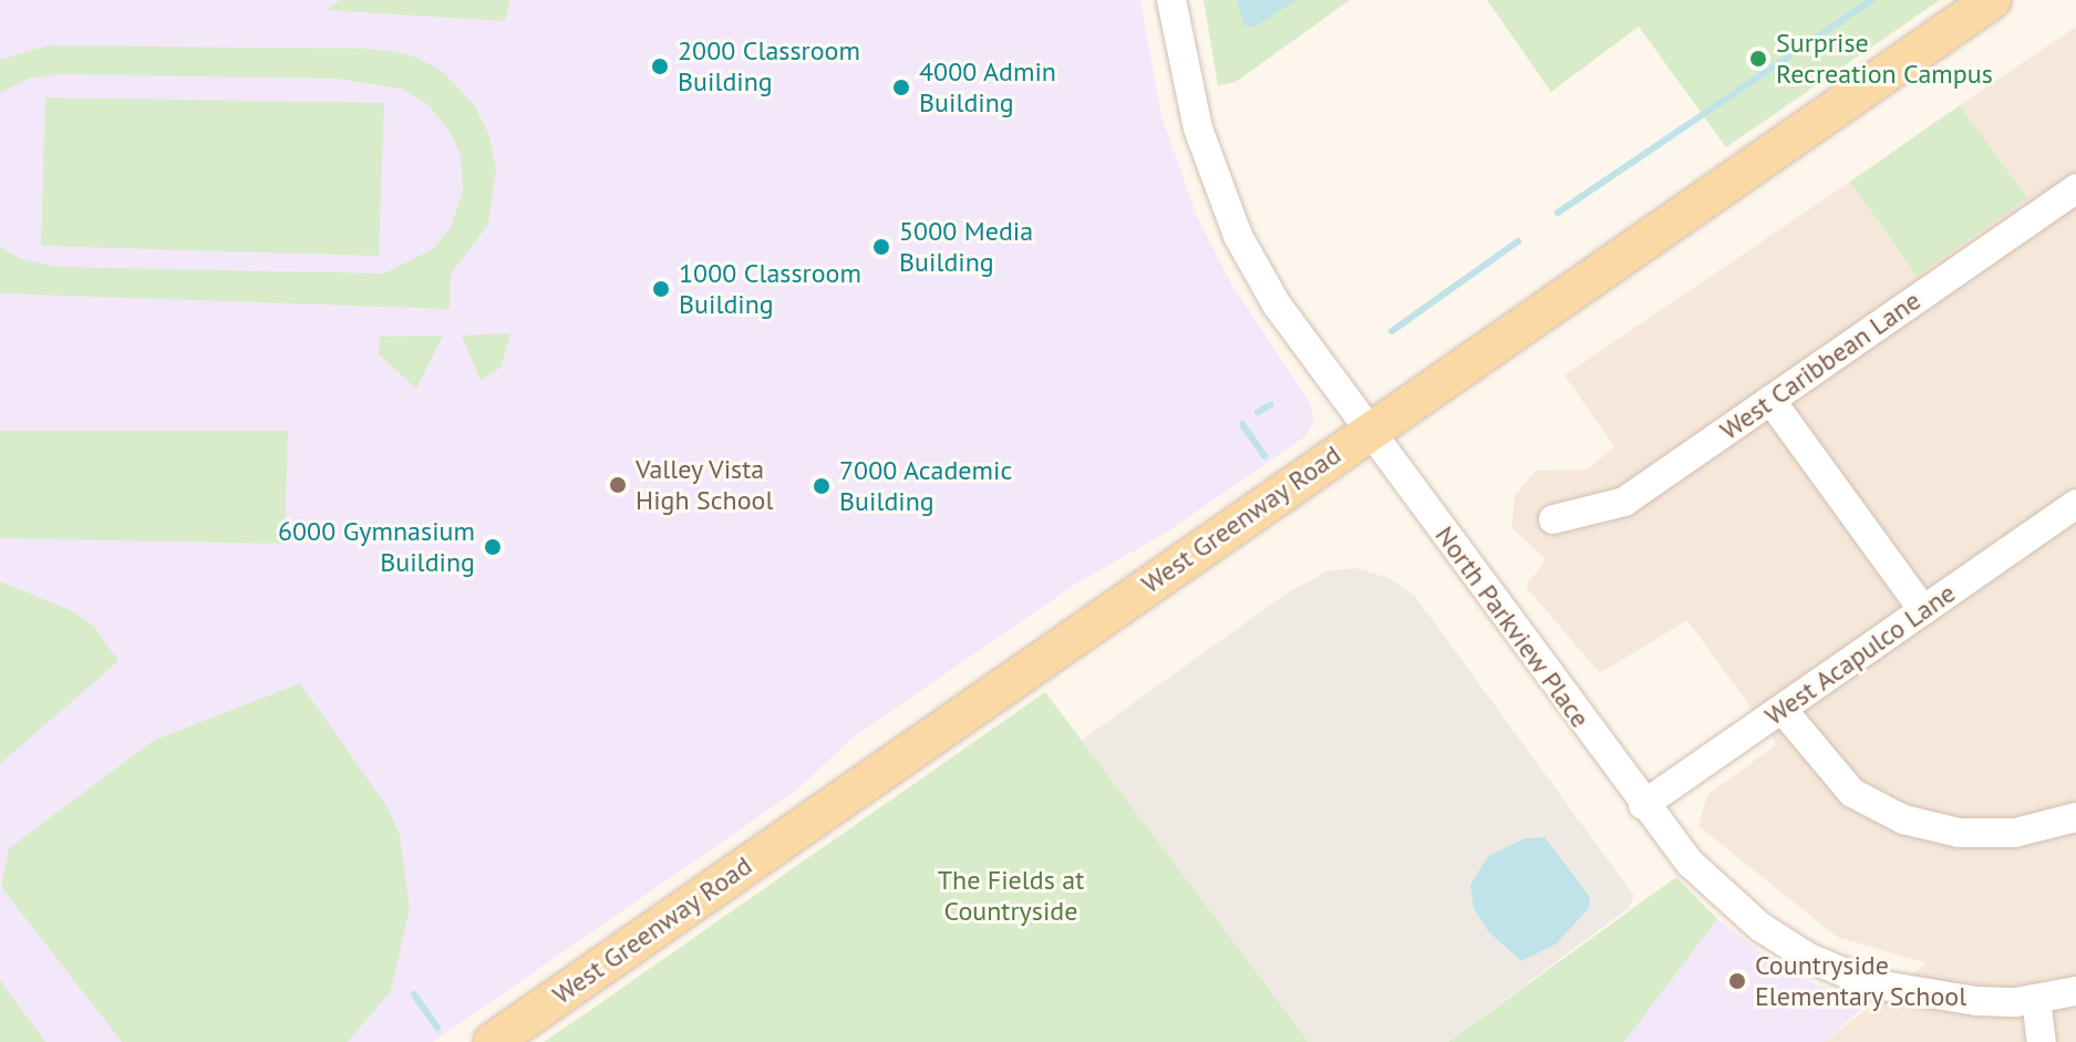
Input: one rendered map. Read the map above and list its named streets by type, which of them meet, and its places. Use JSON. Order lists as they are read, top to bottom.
{
  "streets": {
    "main road": ["West Greenway Road"],
    "street": ["West Caribbean Lane", "North Parkview Place", "West Acapulco Lane"]
  },
  "crossings": [
    ["West Greenway Road", "North Parkview Place"],
    ["North Parkview Place", "West Acapulco Lane"]
  ],
  "parks": ["The Fields at Countryside"],
  "places": [
    "Surprise Recreation Campus",
    "2000 Classroom Building",
    "4000 Admin Building",
    "5000 Media Building",
    "1000 Classroom Building",
    "Valley Vista High School",
    "7000 Academic Building",
    "6000 Gymnasium Building",
    "Countryside Elementary School"
  ]
}
